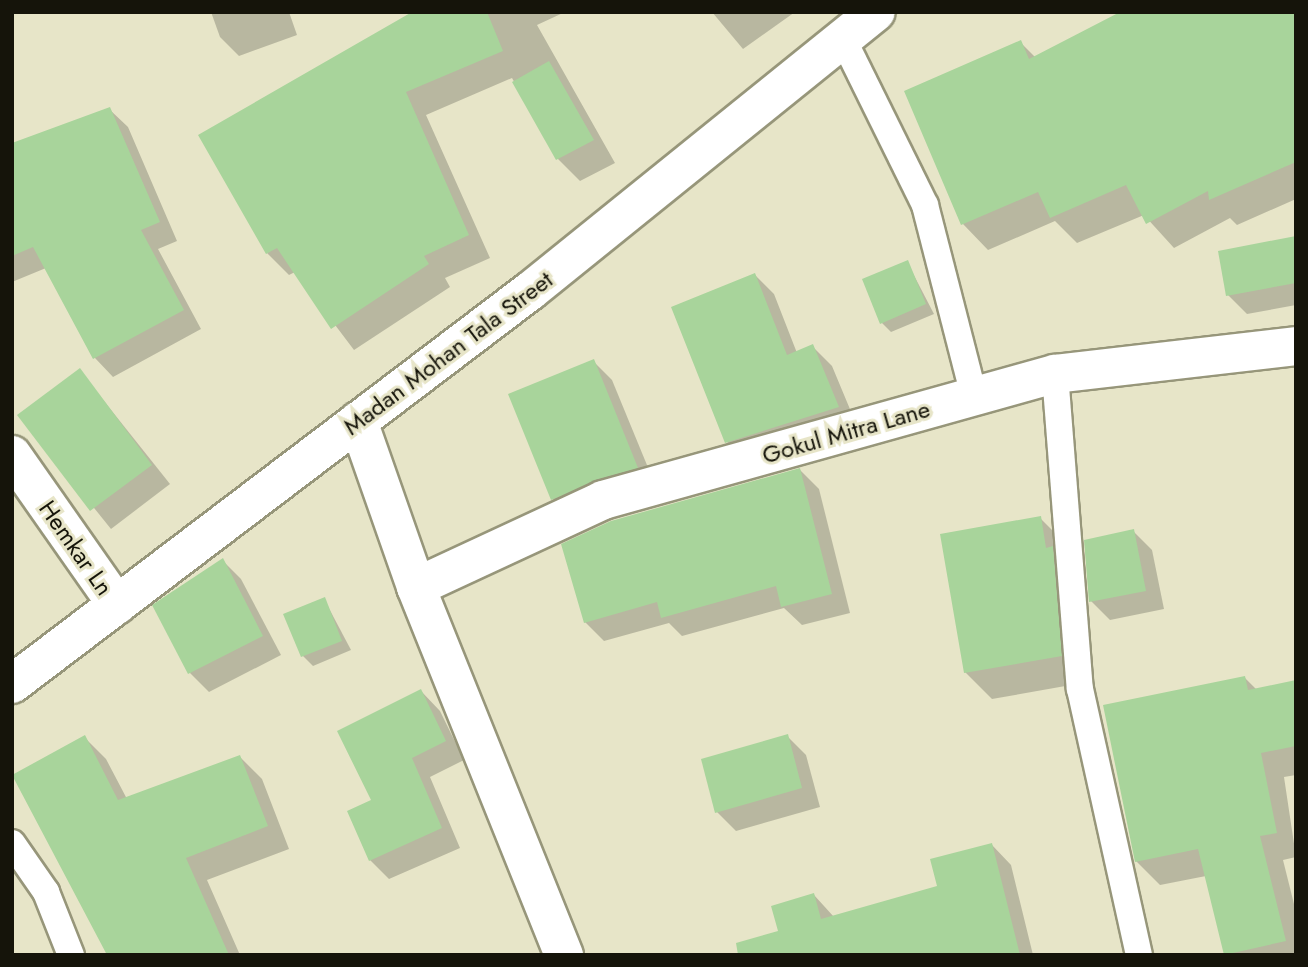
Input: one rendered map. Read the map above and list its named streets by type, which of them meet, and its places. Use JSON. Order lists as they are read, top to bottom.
{
  "streets": {
    "street": ["Madan Mohan Tala Street", "Gokul Mitra Lane", "Hemkar Ln"]
  },
  "crossings": [
    ["Madan Mohan Tala Street", "Hemkar Ln"]
  ]
}
